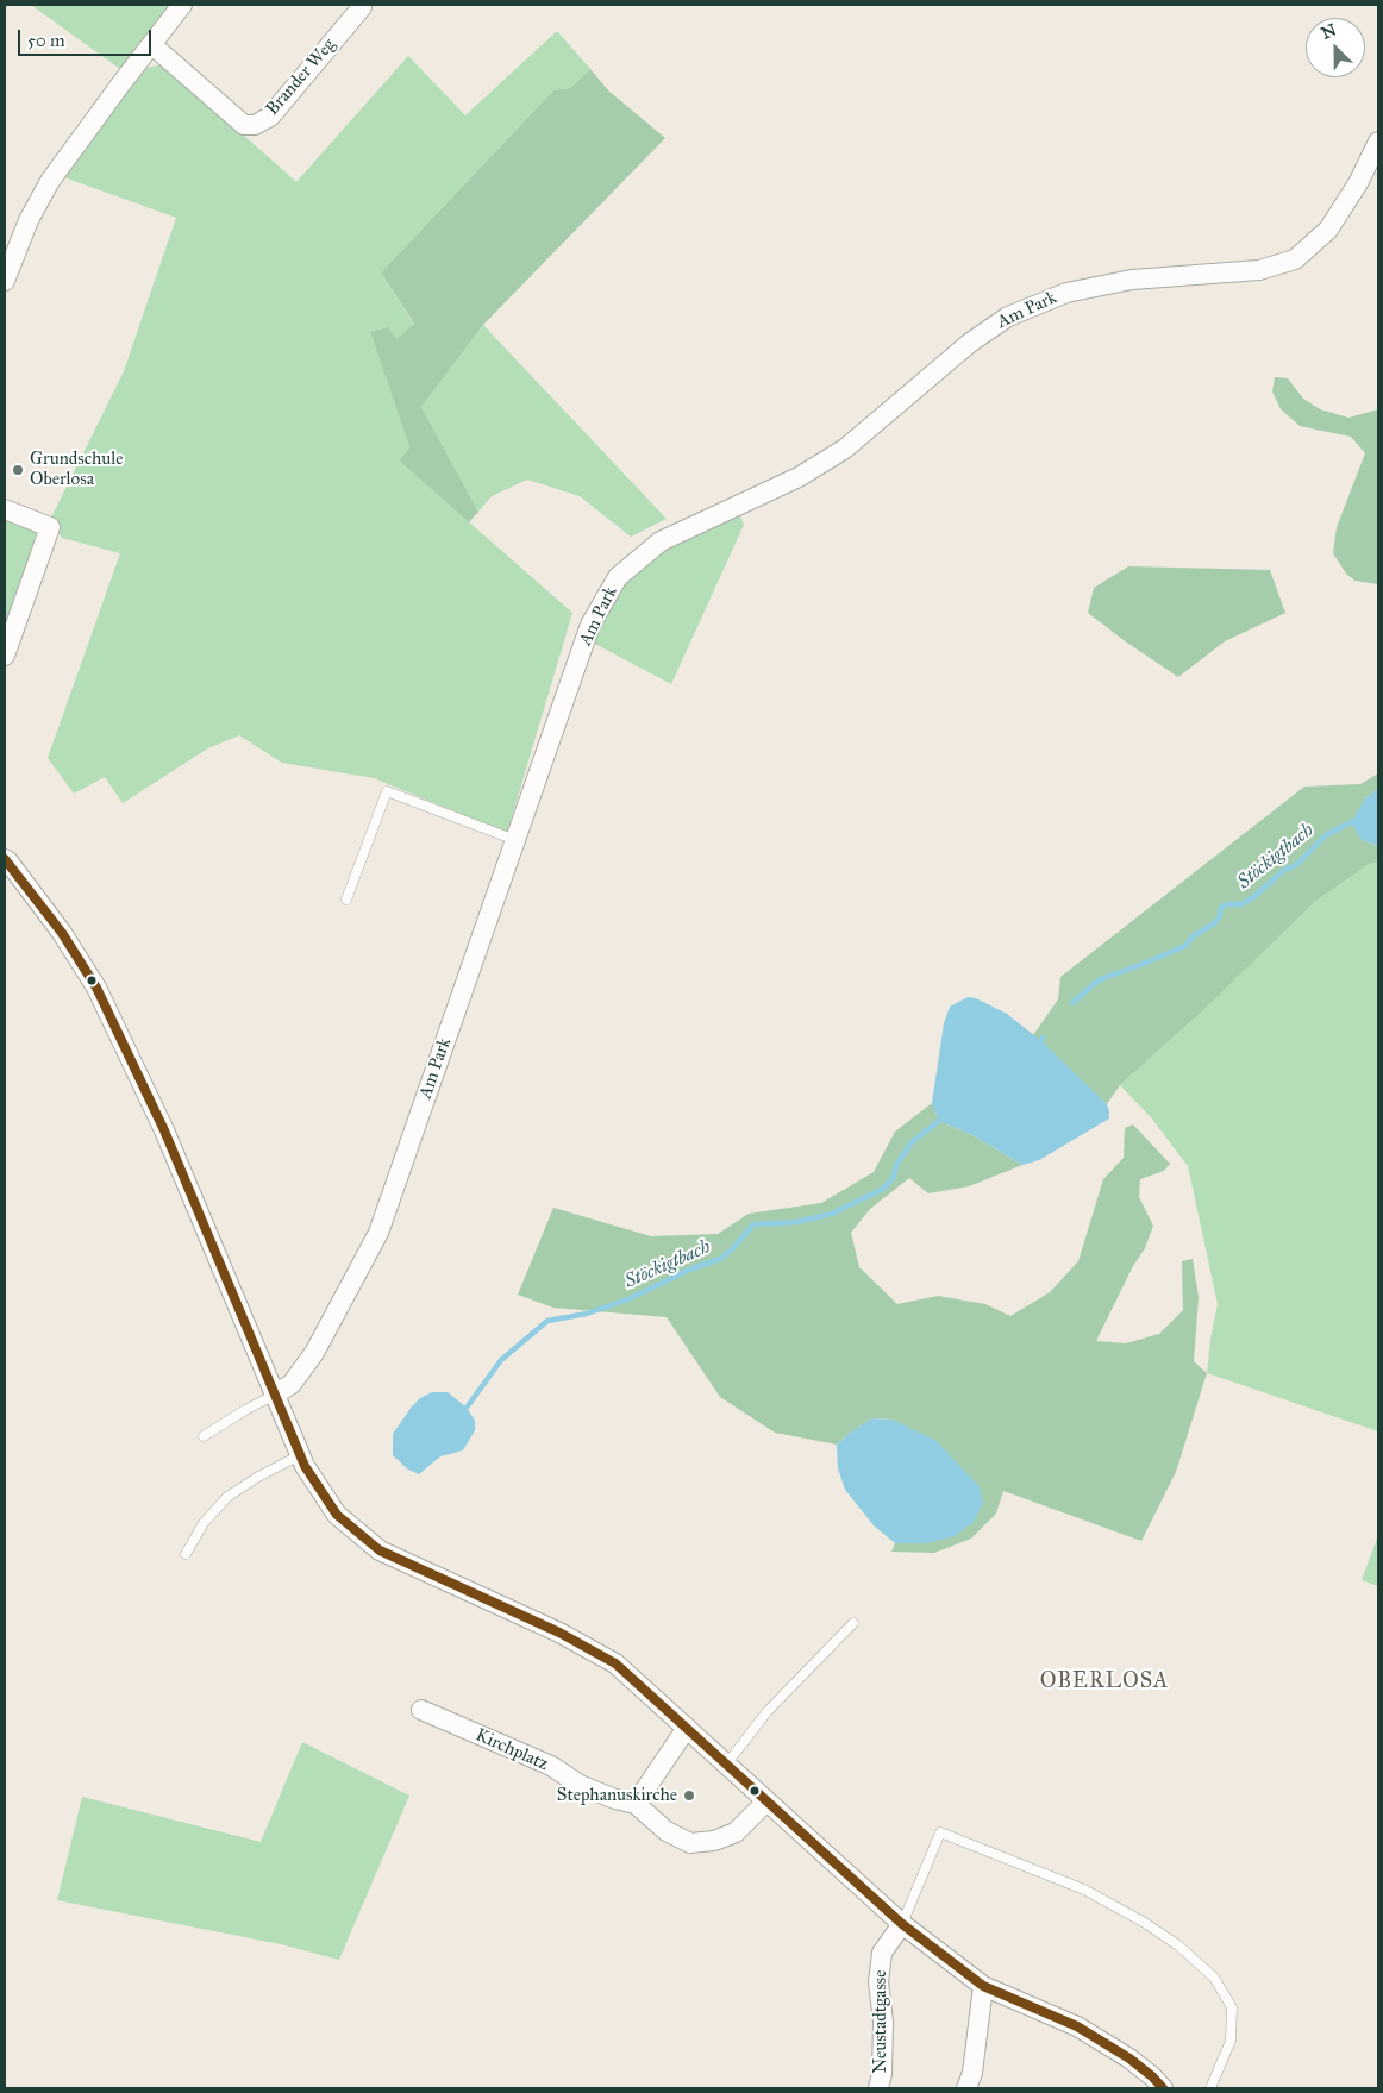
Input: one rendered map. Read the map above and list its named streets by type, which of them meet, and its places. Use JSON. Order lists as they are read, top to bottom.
{
  "streets": {
    "street": [
      "Brander Weg",
      "Am Park",
      "Kirchplatz",
      "Neustadtgasse"
    ]
  },
  "districts": ["OBERLOSA"],
  "water": ["Stöckigtbach"],
  "places": ["Grundschule Oberlosa", "Stephanuskirche"],
  "scale_bar": "50 m",
  "north": "top left"
}
